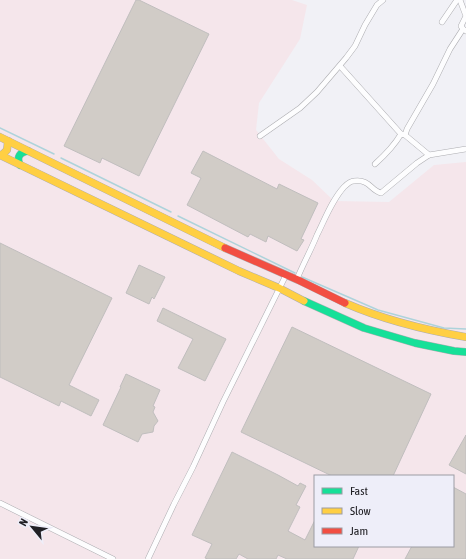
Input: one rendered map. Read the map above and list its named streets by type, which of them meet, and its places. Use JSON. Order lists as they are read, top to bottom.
{
  "legend": ["Fast", "Slow", "Jam"],
  "north": "top left"
}
